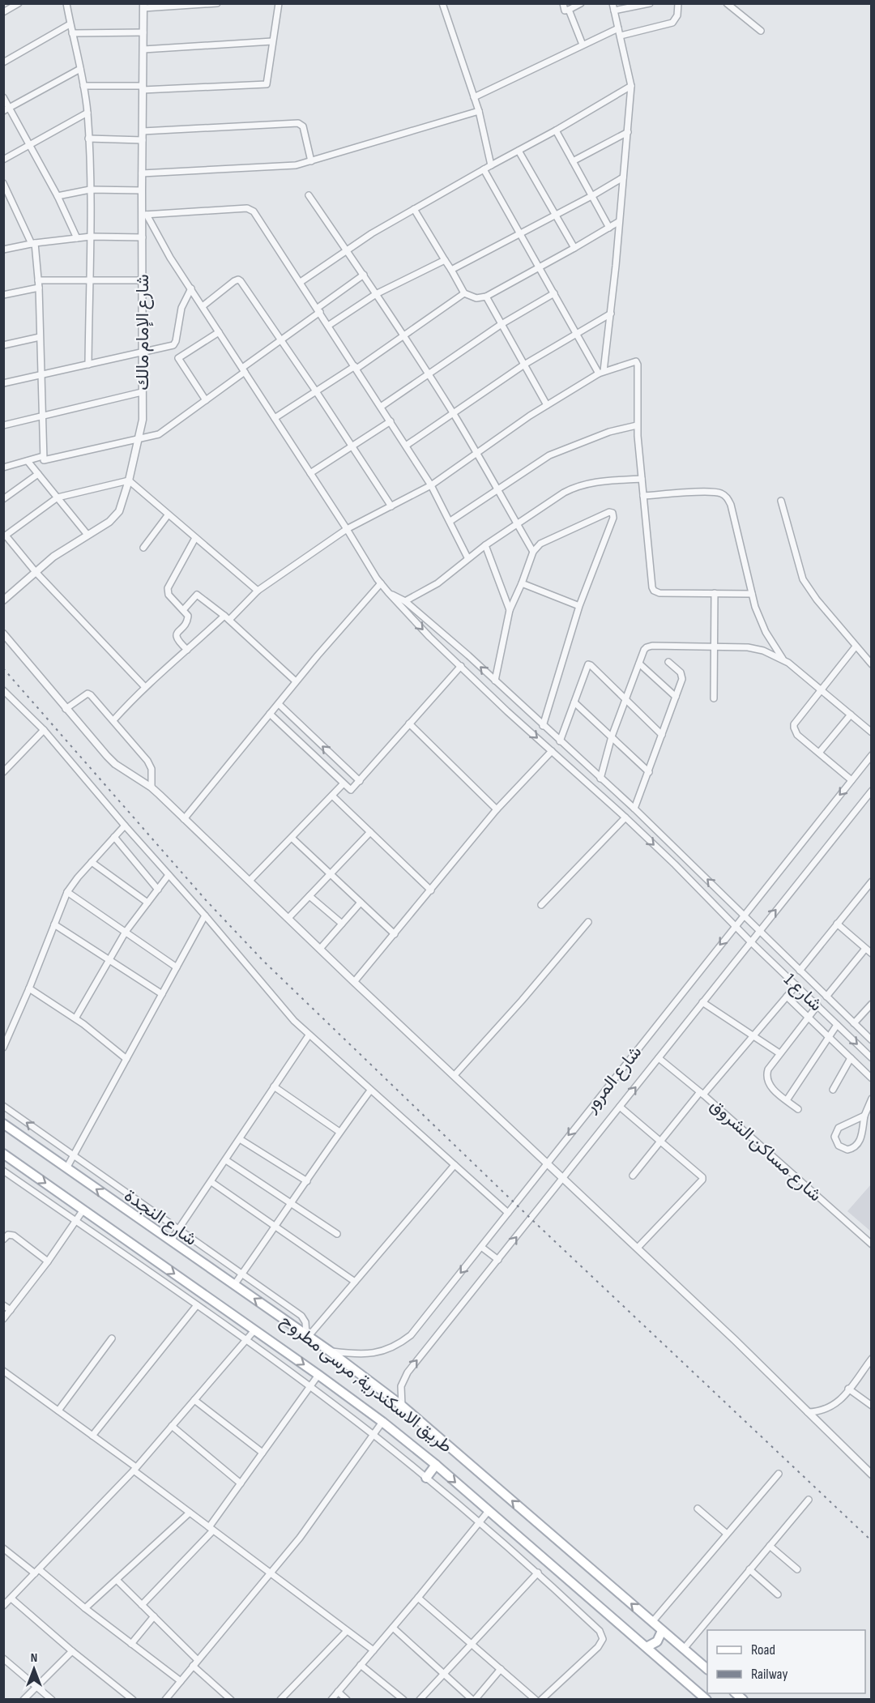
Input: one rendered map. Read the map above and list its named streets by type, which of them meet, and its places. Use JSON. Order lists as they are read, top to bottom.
{
  "streets": {
    "main road": ["طريق الاسكندرية, مرسى مطروح"],
    "street": [
      "شارع الإمام مالك",
      "شارع 1",
      "شارع المرور",
      "شارع مساكن الشروق",
      "شارع النجدة"
    ]
  },
  "crossings": [
    ["شارع الإمام مالك", "شارع 1"],
    ["شارع 1", "شارع المرور"],
    ["شارع المرور", "شارع مساكن الشروق"],
    ["شارع المرور", "طريق الاسكندرية, مرسى مطروح"],
    ["شارع النجدة", "طريق الاسكندرية, مرسى مطروح"]
  ],
  "legend": ["Road", "Railway"],
  "north": "top"
}
